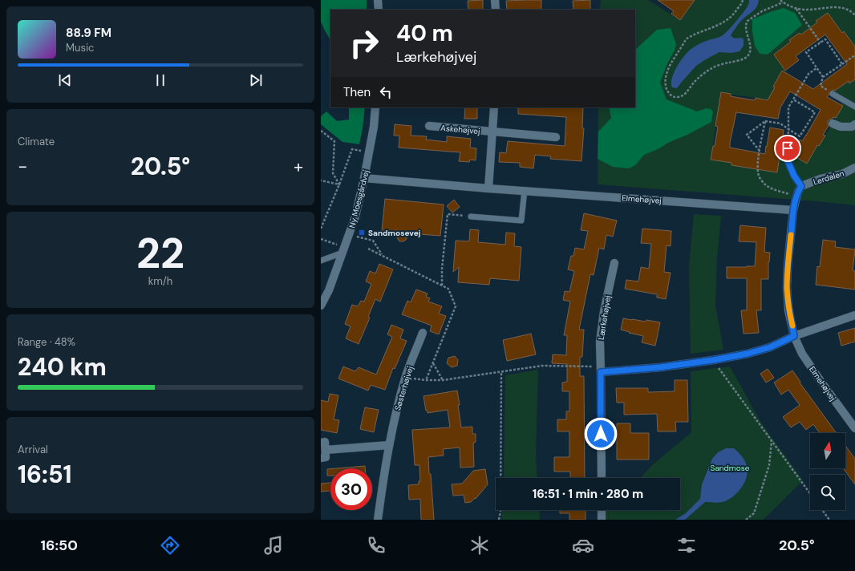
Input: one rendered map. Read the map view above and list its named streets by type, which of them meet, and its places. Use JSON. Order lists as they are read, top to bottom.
{
  "streets": {
    "street": [
      "Askehøjvej",
      "Lerdalen",
      "Ny Moesgårdvej",
      "Elmehøjvej",
      "Lærkehøjvej",
      "Søsterhøjvej"
    ]
  },
  "crossings": [
    ["Ny Moesgårdvej", "Elmehøjvej"]
  ],
  "parks": ["Sandmose"],
  "places": {
    "transit": ["Sandmosevej"]
  },
  "north": "top",
  "page": {
    "turn": ["40 m", "Lærkehøjvej"],
    "song": ["88.9 FM", "Music"],
    "then": "Then",
    "tile": [
      "Climate",
      ["22", "km/h"],
      ["Range · 48%", "240 km"],
      ["Arrival", "16:51"]
    ],
    "heat": ["−", "20.5°", "+"],
    "limit": "30",
    "trip": "16:51 · 1 min · 280 m",
    "tabs": ["16:50", "20.5°"]
  }
}
